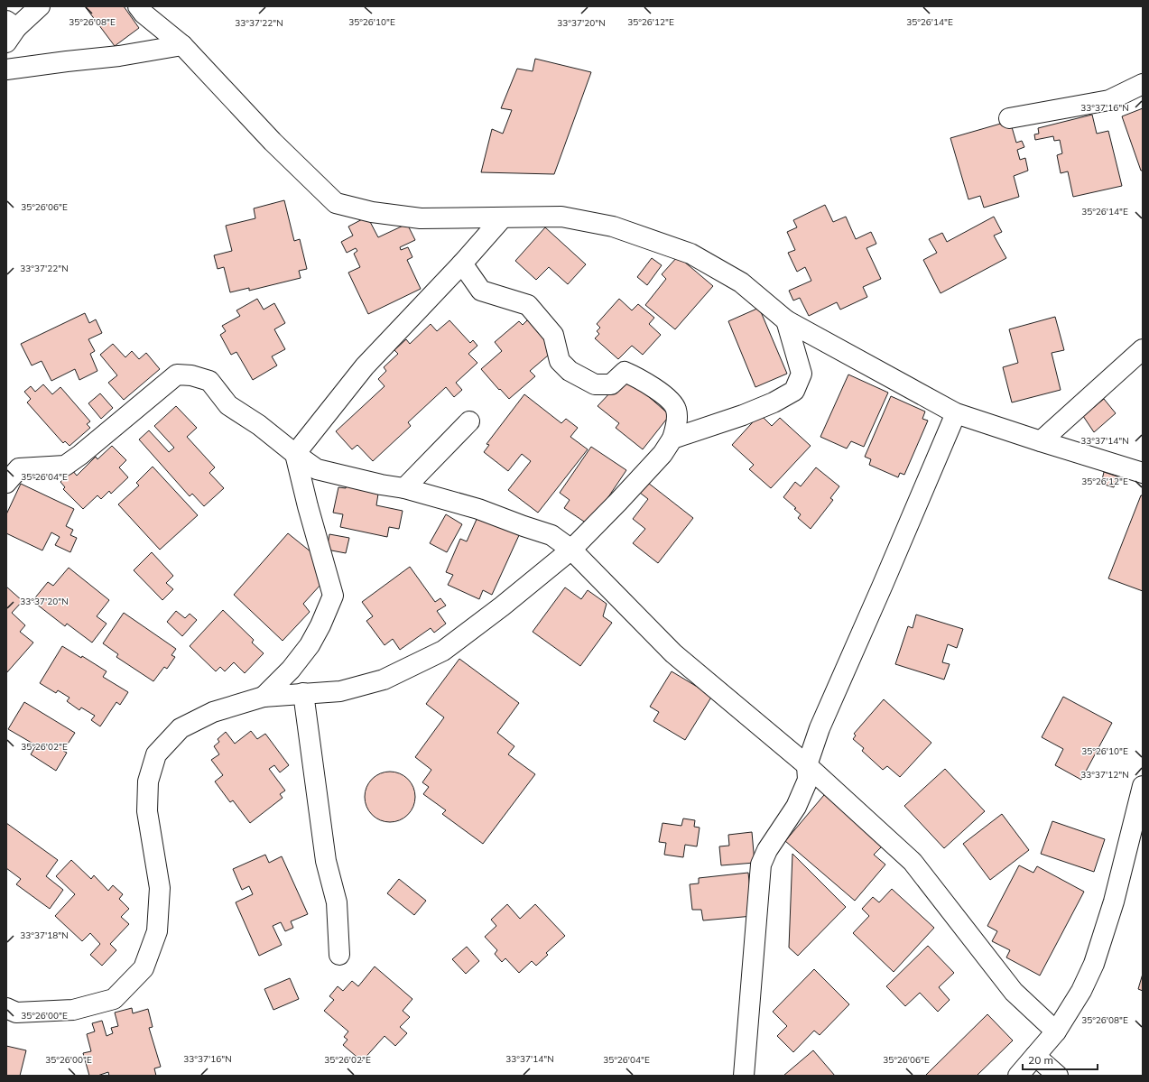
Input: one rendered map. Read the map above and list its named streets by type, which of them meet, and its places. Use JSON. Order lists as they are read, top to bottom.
{
  "scale_bar": "20 m",
  "coordinates": [
    "35°26'08\"E",
    "35°26'10\"E",
    "35°26'12\"E",
    "35°26'14\"E",
    "33°37'22\"N",
    "33°37'20\"N",
    "33°37'16\"N",
    "35°26'06\"E",
    "33°37'14\"N",
    "35°26'04\"E",
    "35°26'02\"E",
    "33°37'12\"N",
    "33°37'18\"N",
    "35°26'00\"E"
  ]
}
